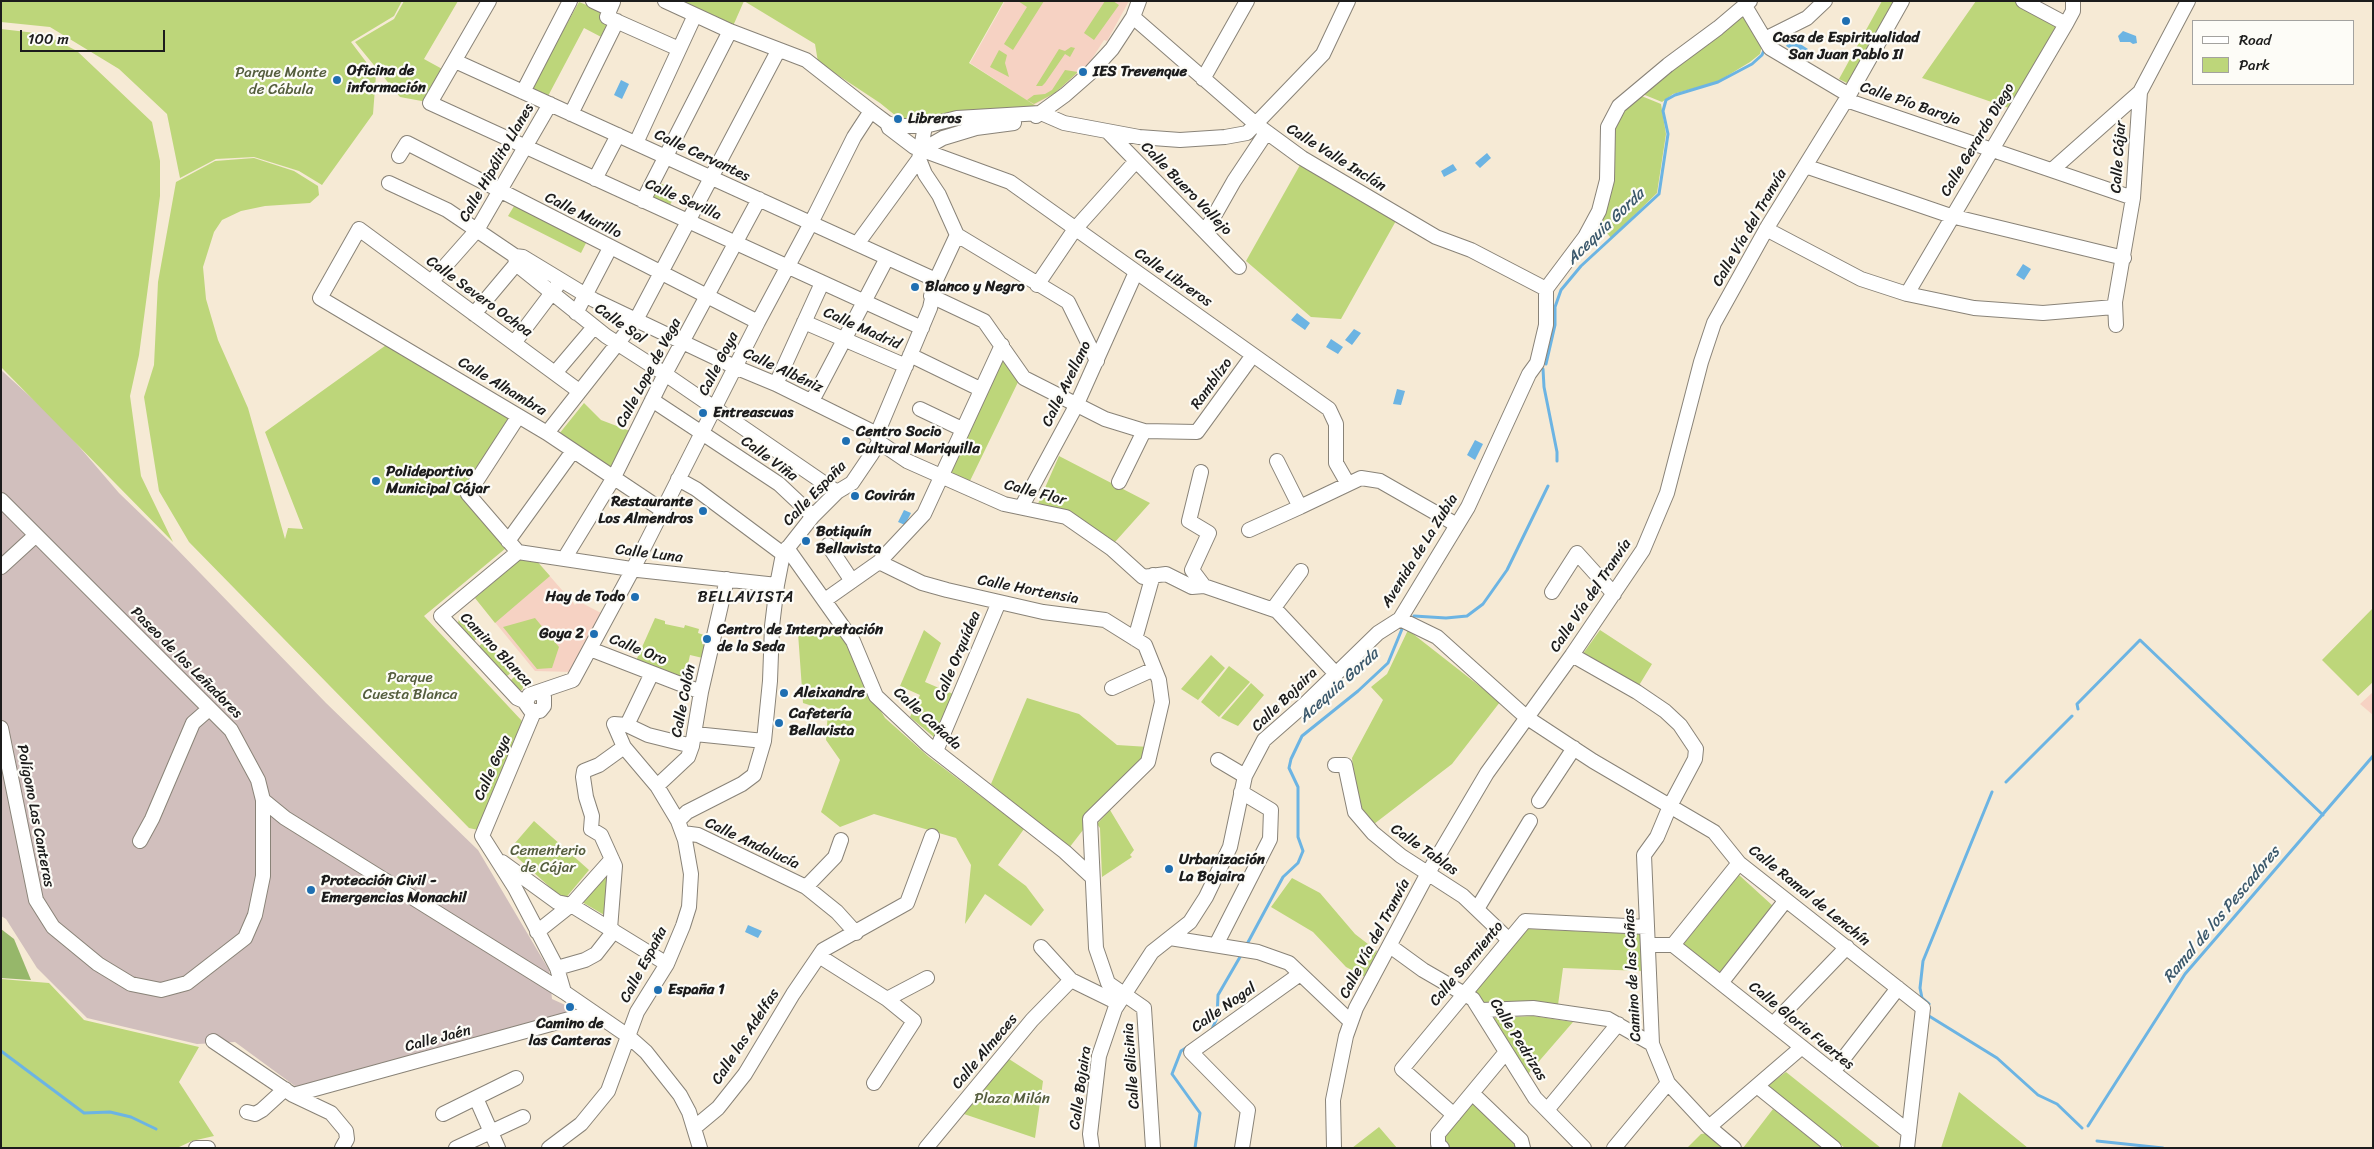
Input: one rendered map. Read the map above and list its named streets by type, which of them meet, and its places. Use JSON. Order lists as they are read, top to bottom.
{
  "streets": {
    "street": [
      "Calle Pío Baroja",
      "Calle Gerardo Diego",
      "Calle Cervantes",
      "Calle Cájar",
      "Calle Valle Inclán",
      "Calle Hipólito Llanes",
      "Calle Buero Vallejo",
      "Calle Sevilla",
      "Calle Murillo",
      "Calle Vía del Tranvía",
      "Calle Libreros",
      "Calle Severo Ochoa",
      "Calle Sol",
      "Calle Madrid",
      "Calle Goya",
      "Calle Albéniz",
      "Calle Lope de Vega",
      "Calle Avellano",
      "Ramblizo",
      "Calle Alhambra",
      "Calle Viña",
      "Calle Flor",
      "Calle España",
      "Avenida de La Zubia",
      "Calle Luna",
      "Calle Hortensia",
      "Camino Blanca",
      "Calle Oro",
      "Calle Orquídea",
      "Paseo de los Leñadores",
      "Calle Bojaira",
      "Calle Colón",
      "Calle Cañada",
      "Polígono Las Canteras",
      "Calle Andalucía",
      "Calle Tablas",
      "Calle Ramal de Lenchín",
      "Calle Sarmiento",
      "Camino de las Cañas",
      "Calle Nogal",
      "Calle Gloria Fuertes",
      "Calle las Adelfas",
      "Calle Jaén",
      "Calle Pedrizas",
      "Calle Almeces",
      "Calle Glicinia"
    ]
  },
  "crossings": [
    ["Calle Pío Baroja", "Calle Gerardo Diego"],
    ["Calle Pío Baroja", "Calle Cájar"],
    ["Calle Pío Baroja", "Calle Vía del Tranvía"],
    ["Calle Cervantes", "Calle Hipólito Llanes"],
    ["Calle Cervantes", "Calle Sevilla"],
    ["Calle Cervantes", "Calle Goya"],
    ["Calle Cervantes", "Calle Lope de Vega"],
    ["Calle Cervantes", "Calle España"],
    ["Calle Valle Inclán", "Avenida de La Zubia"],
    ["Calle Hipólito Llanes", "Calle Sevilla"],
    ["Calle Hipólito Llanes", "Calle Murillo"],
    ["Calle Hipólito Llanes", "Calle Severo Ochoa"],
    ["Calle Hipólito Llanes", "Calle Sol"],
    ["Calle Sevilla", "Calle Goya"],
    ["Calle Sevilla", "Calle Lope de Vega"],
    ["Calle Sevilla", "Calle España"],
    ["Calle Murillo", "Calle Goya"],
    ["Calle Murillo", "Calle Lope de Vega"],
    ["Calle Vía del Tranvía", "Calle Tablas"],
    ["Calle Vía del Tranvía", "Calle Ramal de Lenchín"],
    ["Calle Vía del Tranvía", "Camino de las Cañas"],
    ["Calle Vía del Tranvía", "Calle Pedrizas"],
    ["Calle Libreros", "Calle Goya"],
    ["Calle Libreros", "Calle Avellano"],
    ["Calle Libreros", "Ramblizo"],
    ["Calle Severo Ochoa", "Calle Alhambra"],
    ["Calle Sol", "Calle Goya"],
    ["Calle Sol", "Calle Albéniz"],
    ["Calle Sol", "Calle Lope de Vega"],
    ["Calle Sol", "Calle España"],
    ["Calle Madrid", "Calle España"],
    ["Calle Goya", "Calle Albéniz"],
    ["Calle Goya", "Calle Alhambra"],
    ["Calle Goya", "Calle Viña"],
    ["Calle Goya", "Calle Luna"],
    ["Calle Goya", "Camino Blanca"],
    ["Calle Goya", "Calle Oro"],
    ["Calle Goya", "Calle Cañada"],
    ["Calle Albéniz", "Calle Lope de Vega"],
    ["Calle Albéniz", "Calle Flor"],
    ["Calle Albéniz", "Calle España"],
    ["Calle Lope de Vega", "Calle Alhambra"],
    ["Calle Lope de Vega", "Calle Viña"],
    ["Calle Lope de Vega", "Calle Luna"],
    ["Calle Avellano", "Calle Flor"],
    ["Calle Viña", "Calle España"],
    ["Calle Flor", "Calle España"],
    ["Calle Flor", "Avenida de La Zubia"],
    ["Calle Flor", "Calle Bojaira"],
    ["Calle España", "Calle Luna"],
    ["Calle España", "Paseo de los Leñadores"],
    ["Calle España", "Calle Cañada"],
    ["Calle España", "Calle Andalucía"],
    ["Avenida de La Zubia", "Calle Bojaira"],
    ["Avenida de La Zubia", "Calle Ramal de Lenchín"],
    ["Calle Luna", "Camino Blanca"],
    ["Calle Luna", "Calle Colón"],
    ["Calle Hortensia", "Calle Orquídea"],
    ["Calle Hortensia", "Calle Bojaira"],
    ["Calle Hortensia", "Calle Cañada"],
    ["Calle Hortensia", "Calle Glicinia"],
    ["Calle Oro", "Calle Colón"],
    ["Calle Orquídea", "Calle Cañada"],
    ["Paseo de los Leñadores", "Polígono Las Canteras"],
    ["Paseo de los Leñadores", "Calle las Adelfas"],
    ["Paseo de los Leñadores", "Calle Jaén"],
    ["Calle Bojaira", "Calle Glicinia"],
    ["Calle Andalucía", "Calle las Adelfas"],
    ["Calle Tablas", "Calle Sarmiento"],
    ["Calle Ramal de Lenchín", "Camino de las Cañas"],
    ["Calle Ramal de Lenchín", "Calle Gloria Fuertes"],
    ["Calle Sarmiento", "Camino de las Cañas"],
    ["Calle Sarmiento", "Calle Pedrizas"]
  ],
  "districts": ["BELLAVISTA"],
  "water": ["Acequia Gorda", "Ramal de los Pescadores"],
  "parks": [
    "Parque Monte de Cábula",
    "Parque Cuesta Blanca",
    "Cementerio de Cájar",
    "Plaza Milán"
  ],
  "places": [
    "Casa de Espiritualidad San Juan Pablo II",
    "IES Trevenque",
    "Oficina de información",
    "Libreros",
    "Blanco y Negro",
    "Entreascuas",
    "Centro Socio Cultural Mariquilla",
    "Polideportivo Municipal Cájar",
    "Covirán",
    "Restaurante Los Almendros",
    "Botiquín Bellavista",
    "Hay de Todo",
    "Goya 2",
    "Centro de Interpretación de la Seda",
    "Aleixandre",
    "Cafetería Bellavista",
    "Urbanización La Bojaira",
    "Protección Civil - Emergencias Monachil",
    "España 1",
    "Camino de las Canteras"
  ],
  "legend": ["Road", "Park"],
  "scale_bar": "100 m"
}
